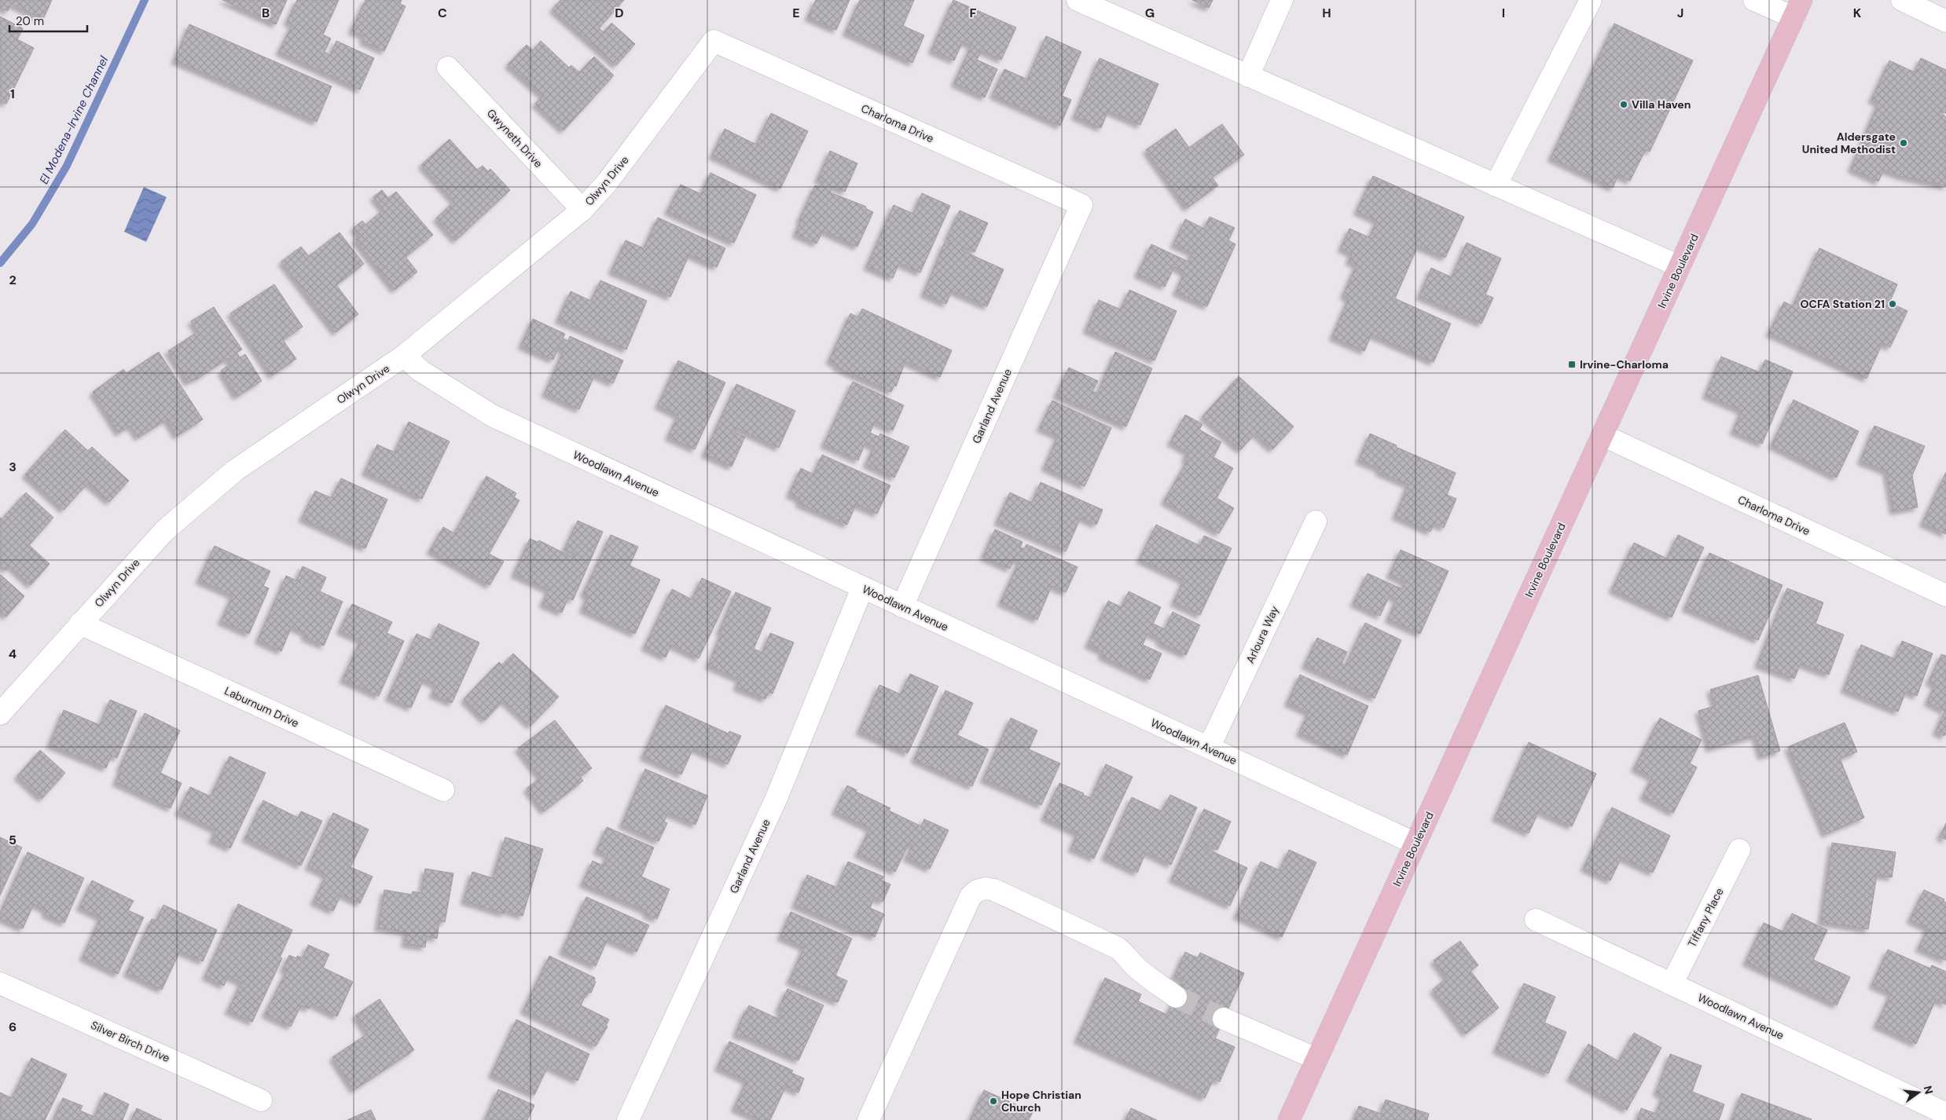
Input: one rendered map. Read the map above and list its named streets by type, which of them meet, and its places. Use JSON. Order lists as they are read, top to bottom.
{
  "streets": {
    "main road": ["Irvine Boulevard"],
    "street": [
      "Charloma Drive",
      "Gwyneth Drive",
      "Olwyn Drive",
      "Garland Avenue",
      "Woodlawn Avenue",
      "Arloura Way",
      "Laburnum Drive",
      "Tiffany Place",
      "Silver Birch Drive"
    ]
  },
  "crossings": [
    ["Charloma Drive", "Olwyn Drive"],
    ["Charloma Drive", "Irvine Boulevard"],
    ["Charloma Drive", "Garland Avenue"],
    ["Gwyneth Drive", "Olwyn Drive"],
    ["Olwyn Drive", "Woodlawn Avenue"],
    ["Olwyn Drive", "Laburnum Drive"],
    ["Irvine Boulevard", "Woodlawn Avenue"],
    ["Garland Avenue", "Woodlawn Avenue"],
    ["Woodlawn Avenue", "Arloura Way"],
    ["Woodlawn Avenue", "Tiffany Place"]
  ],
  "water": ["El Modena-Irvine Channel"],
  "places": {
    "other": [
      "Villa Haven",
      "Aldersgate United Methodist",
      "OCFA Station 21",
      "Hope Christian Church"
    ],
    "transit": ["Irvine-Charloma"]
  },
  "scale_bar": "20 m",
  "north": "right",
  "grid": {
    "columns": [
      "B",
      "C",
      "D",
      "E",
      "F",
      "G",
      "H",
      "I",
      "J",
      "K"
    ],
    "rows": [
      "1",
      "2",
      "3",
      "4",
      "5",
      "6"
    ]
  }
}
